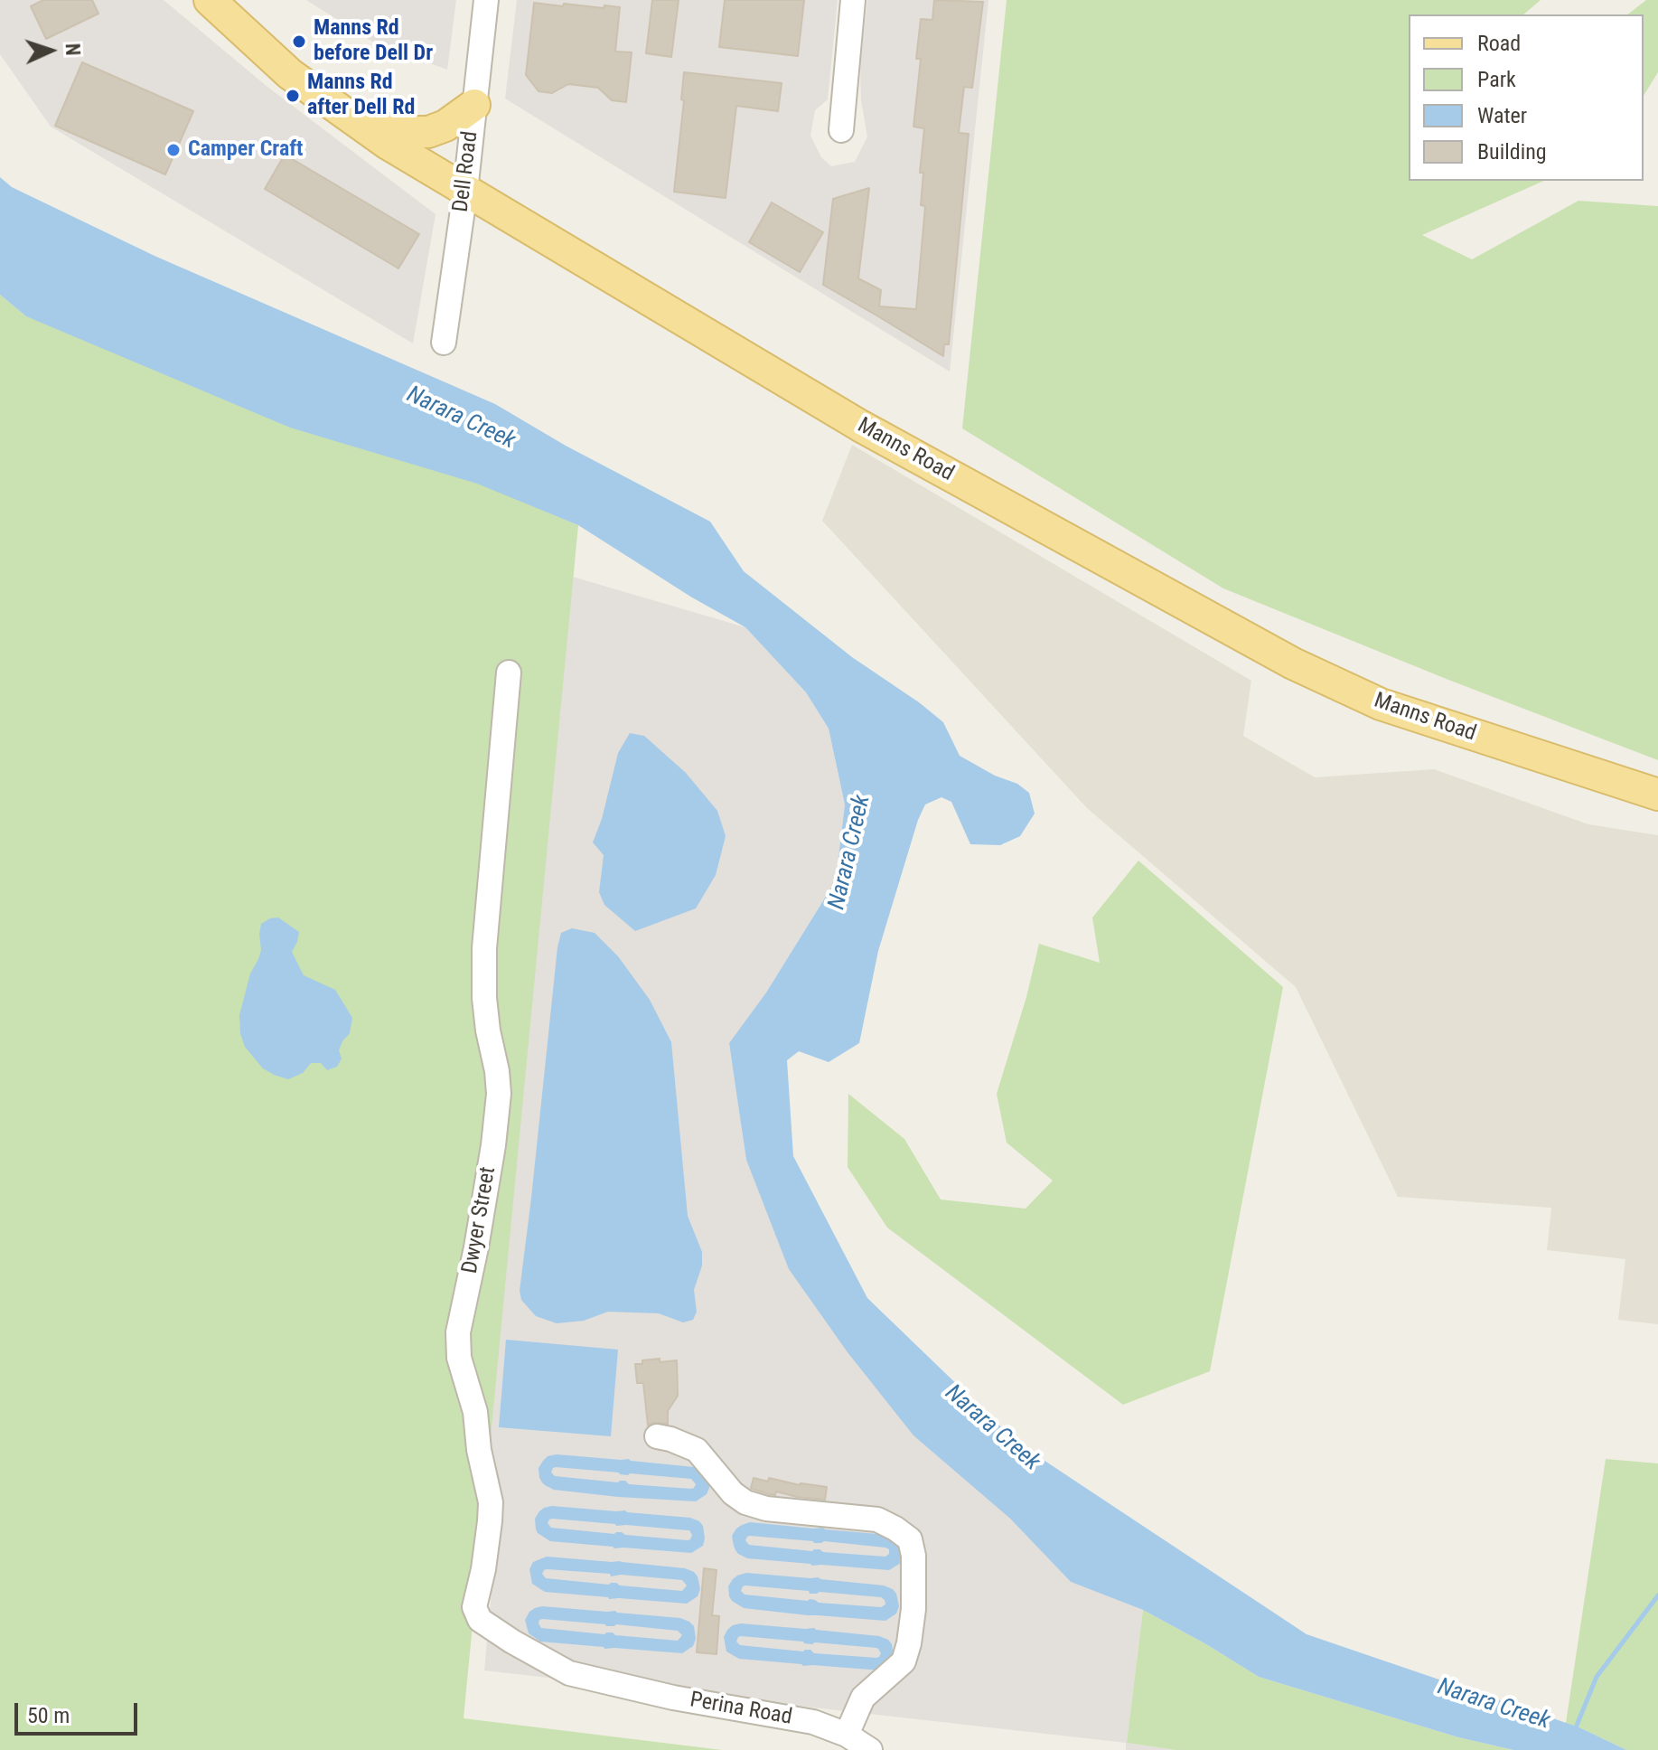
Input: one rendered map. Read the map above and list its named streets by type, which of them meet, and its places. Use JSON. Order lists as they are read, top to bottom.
{
  "streets": {
    "main road": ["Manns Road"],
    "street": ["Dell Road", "Dwyer Street", "Perina Road"]
  },
  "crossings": [
    ["Dell Road", "Manns Road"],
    ["Dwyer Street", "Perina Road"]
  ],
  "water": ["Narara Creek"],
  "places": ["Manns Rd before Dell Dr", "Manns Rd after Dell Rd", "Camper Craft"],
  "legend": [
    "Road",
    "Park",
    "Water",
    "Building"
  ],
  "scale_bar": "50 m",
  "north": "right"
}
